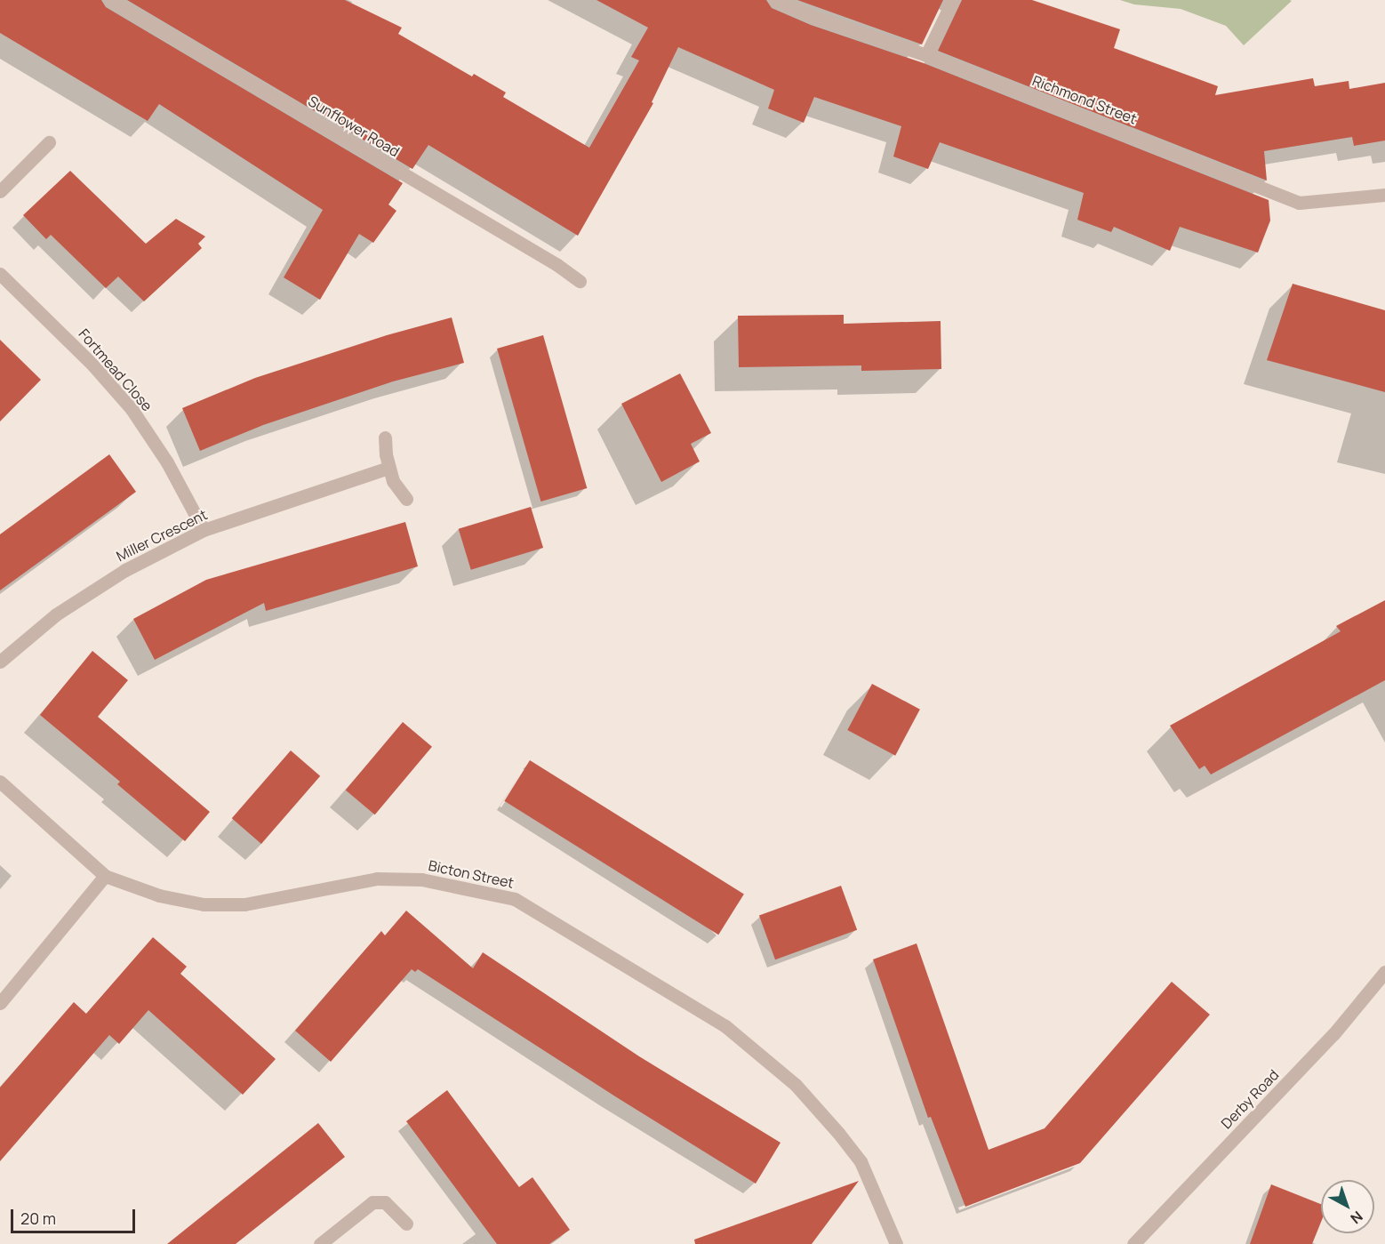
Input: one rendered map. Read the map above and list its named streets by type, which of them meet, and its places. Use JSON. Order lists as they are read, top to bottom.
{
  "streets": {
    "street": [
      "Richmond Street",
      "Sunflower Road",
      "Fortmead Close",
      "Miller Crescent",
      "Bicton Street",
      "Derby Road"
    ]
  },
  "crossings": [
    ["Fortmead Close", "Miller Crescent"]
  ],
  "scale_bar": "20 m",
  "north": "bottom right"
}
